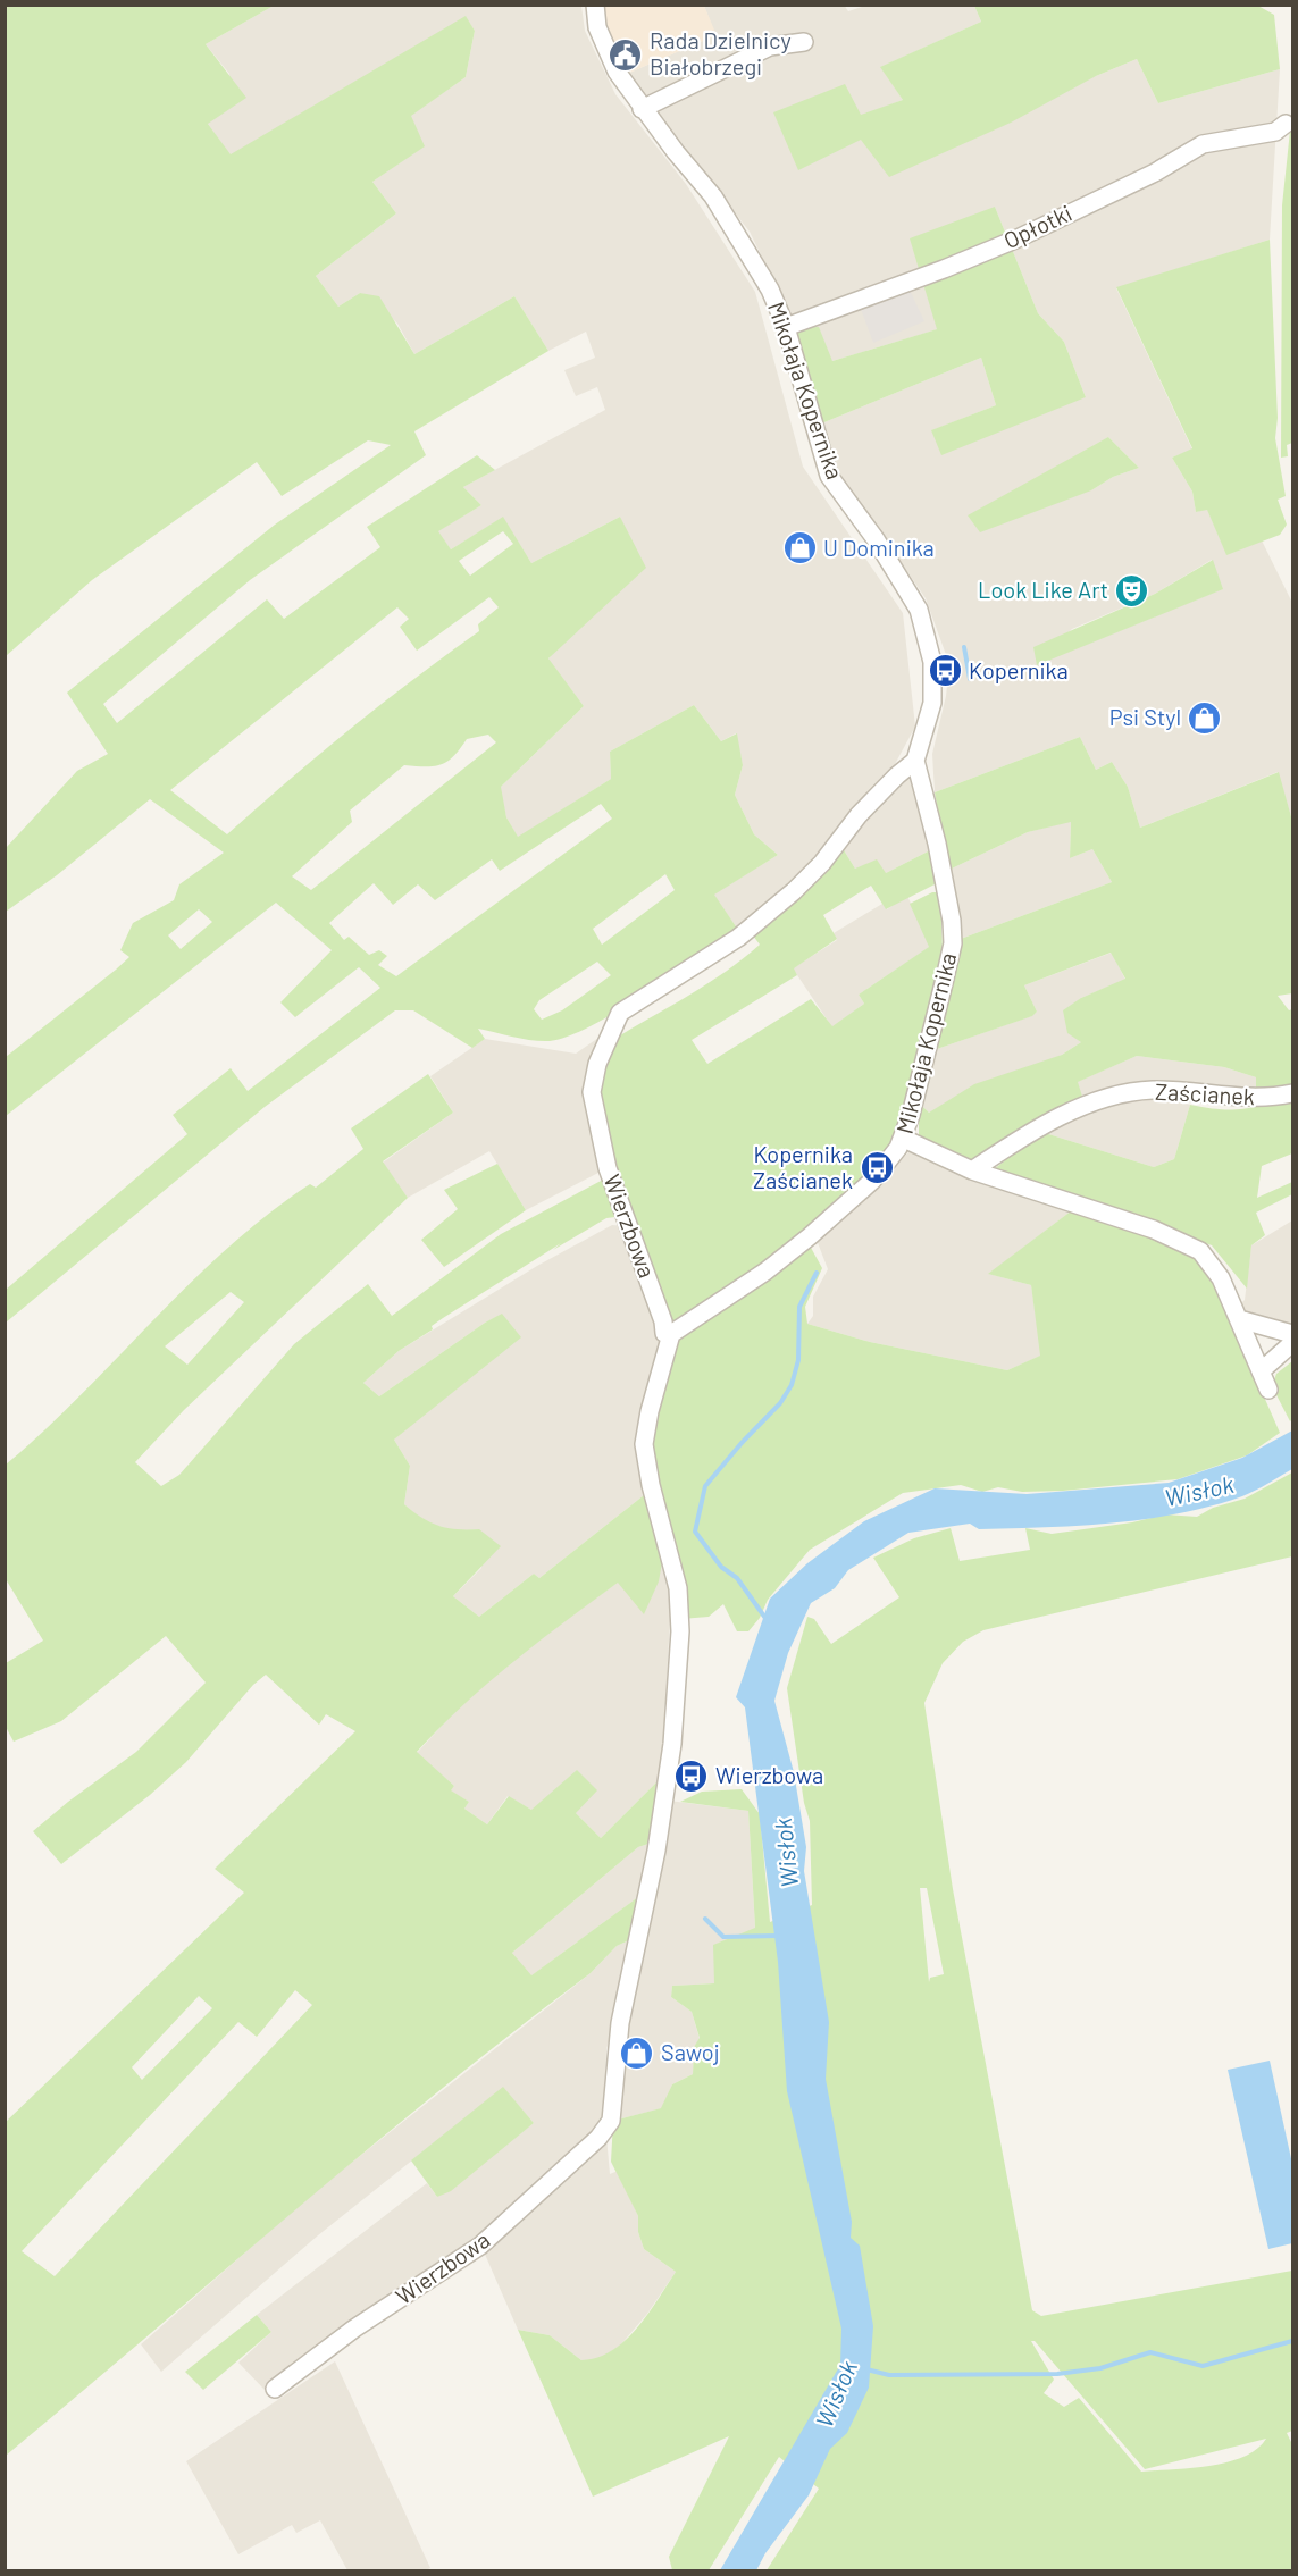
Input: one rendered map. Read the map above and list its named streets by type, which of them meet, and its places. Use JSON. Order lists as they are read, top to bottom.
{
  "streets": {
    "street": [
      "Opłotki",
      "Mikołaja Kopernika",
      "Zaścianek",
      "Wierzbowa"
    ]
  },
  "crossings": [
    ["Opłotki", "Mikołaja Kopernika"],
    ["Mikołaja Kopernika", "Wierzbowa"]
  ],
  "water": ["Wisłok"],
  "places": {
    "public building": ["Rada Dzielnicy Białobrzegi"],
    "shop": ["U Dominika", "Psi Styl", "Sawoj"],
    "theatre": ["Look Like Art"],
    "bus stop": ["Kopernika", "Kopernika Zaścianek", "Wierzbowa"]
  }
}
